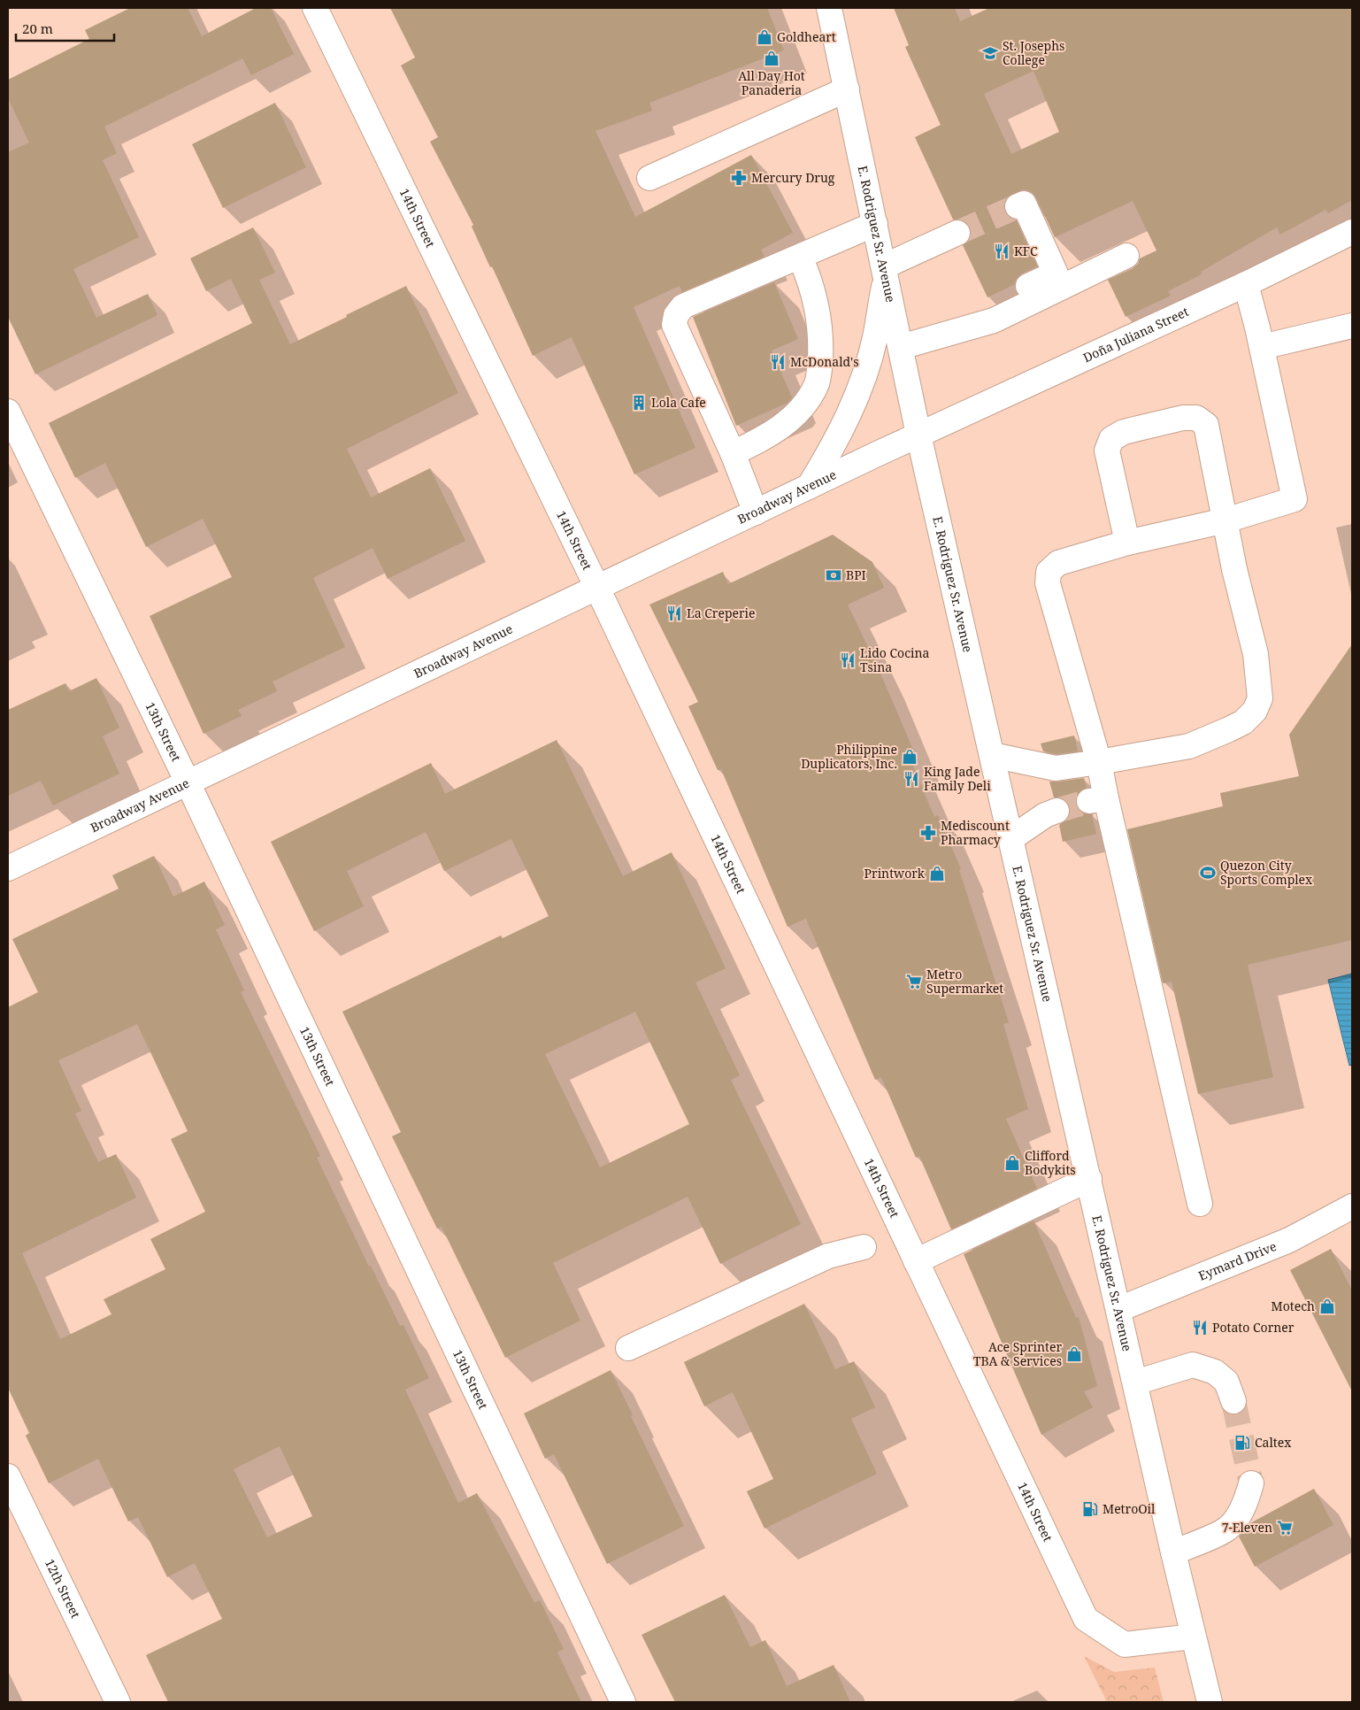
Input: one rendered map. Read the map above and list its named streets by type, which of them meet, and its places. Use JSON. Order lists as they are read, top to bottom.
{
  "streets": {
    "street": [
      "14th Street",
      "E. Rodriguez Sr. Avenue",
      "Doña Juliana Street",
      "Broadway Avenue",
      "13th Street",
      "Eymard Drive",
      "12th Street"
    ]
  },
  "crossings": [
    ["14th Street", "E. Rodriguez Sr. Avenue"],
    ["14th Street", "Broadway Avenue"],
    ["E. Rodriguez Sr. Avenue", "Doña Juliana Street"],
    ["E. Rodriguez Sr. Avenue", "Broadway Avenue"],
    ["E. Rodriguez Sr. Avenue", "Eymard Drive"],
    ["Doña Juliana Street", "Broadway Avenue"],
    ["Broadway Avenue", "13th Street"]
  ],
  "places": {
    "shop": [
      "Goldheart",
      "All Day Hot Panaderia",
      "Philippine Duplicators, Inc.",
      "Printwork",
      "Clifford Bodykits",
      "Motech",
      "Ace Sprinter TBA & Services"
    ],
    "school or university": ["St. Josephs College"],
    "pharmacy": ["Mercury Drug", "Mediscount Pharmacy"],
    "restaurant": [
      "KFC",
      "McDonald's",
      "La Creperie",
      "Lido Cocina Tsina",
      "King Jade Family Deli",
      "Potato Corner"
    ],
    "building": ["Lola Cafe"],
    "bank": ["BPI"],
    "sports": ["Quezon City Sports Complex"],
    "supermarket": ["Metro Supermarket", "7-Eleven"],
    "fuel station": ["Caltex", "MetroOil"]
  },
  "scale_bar": "20 m"
}
